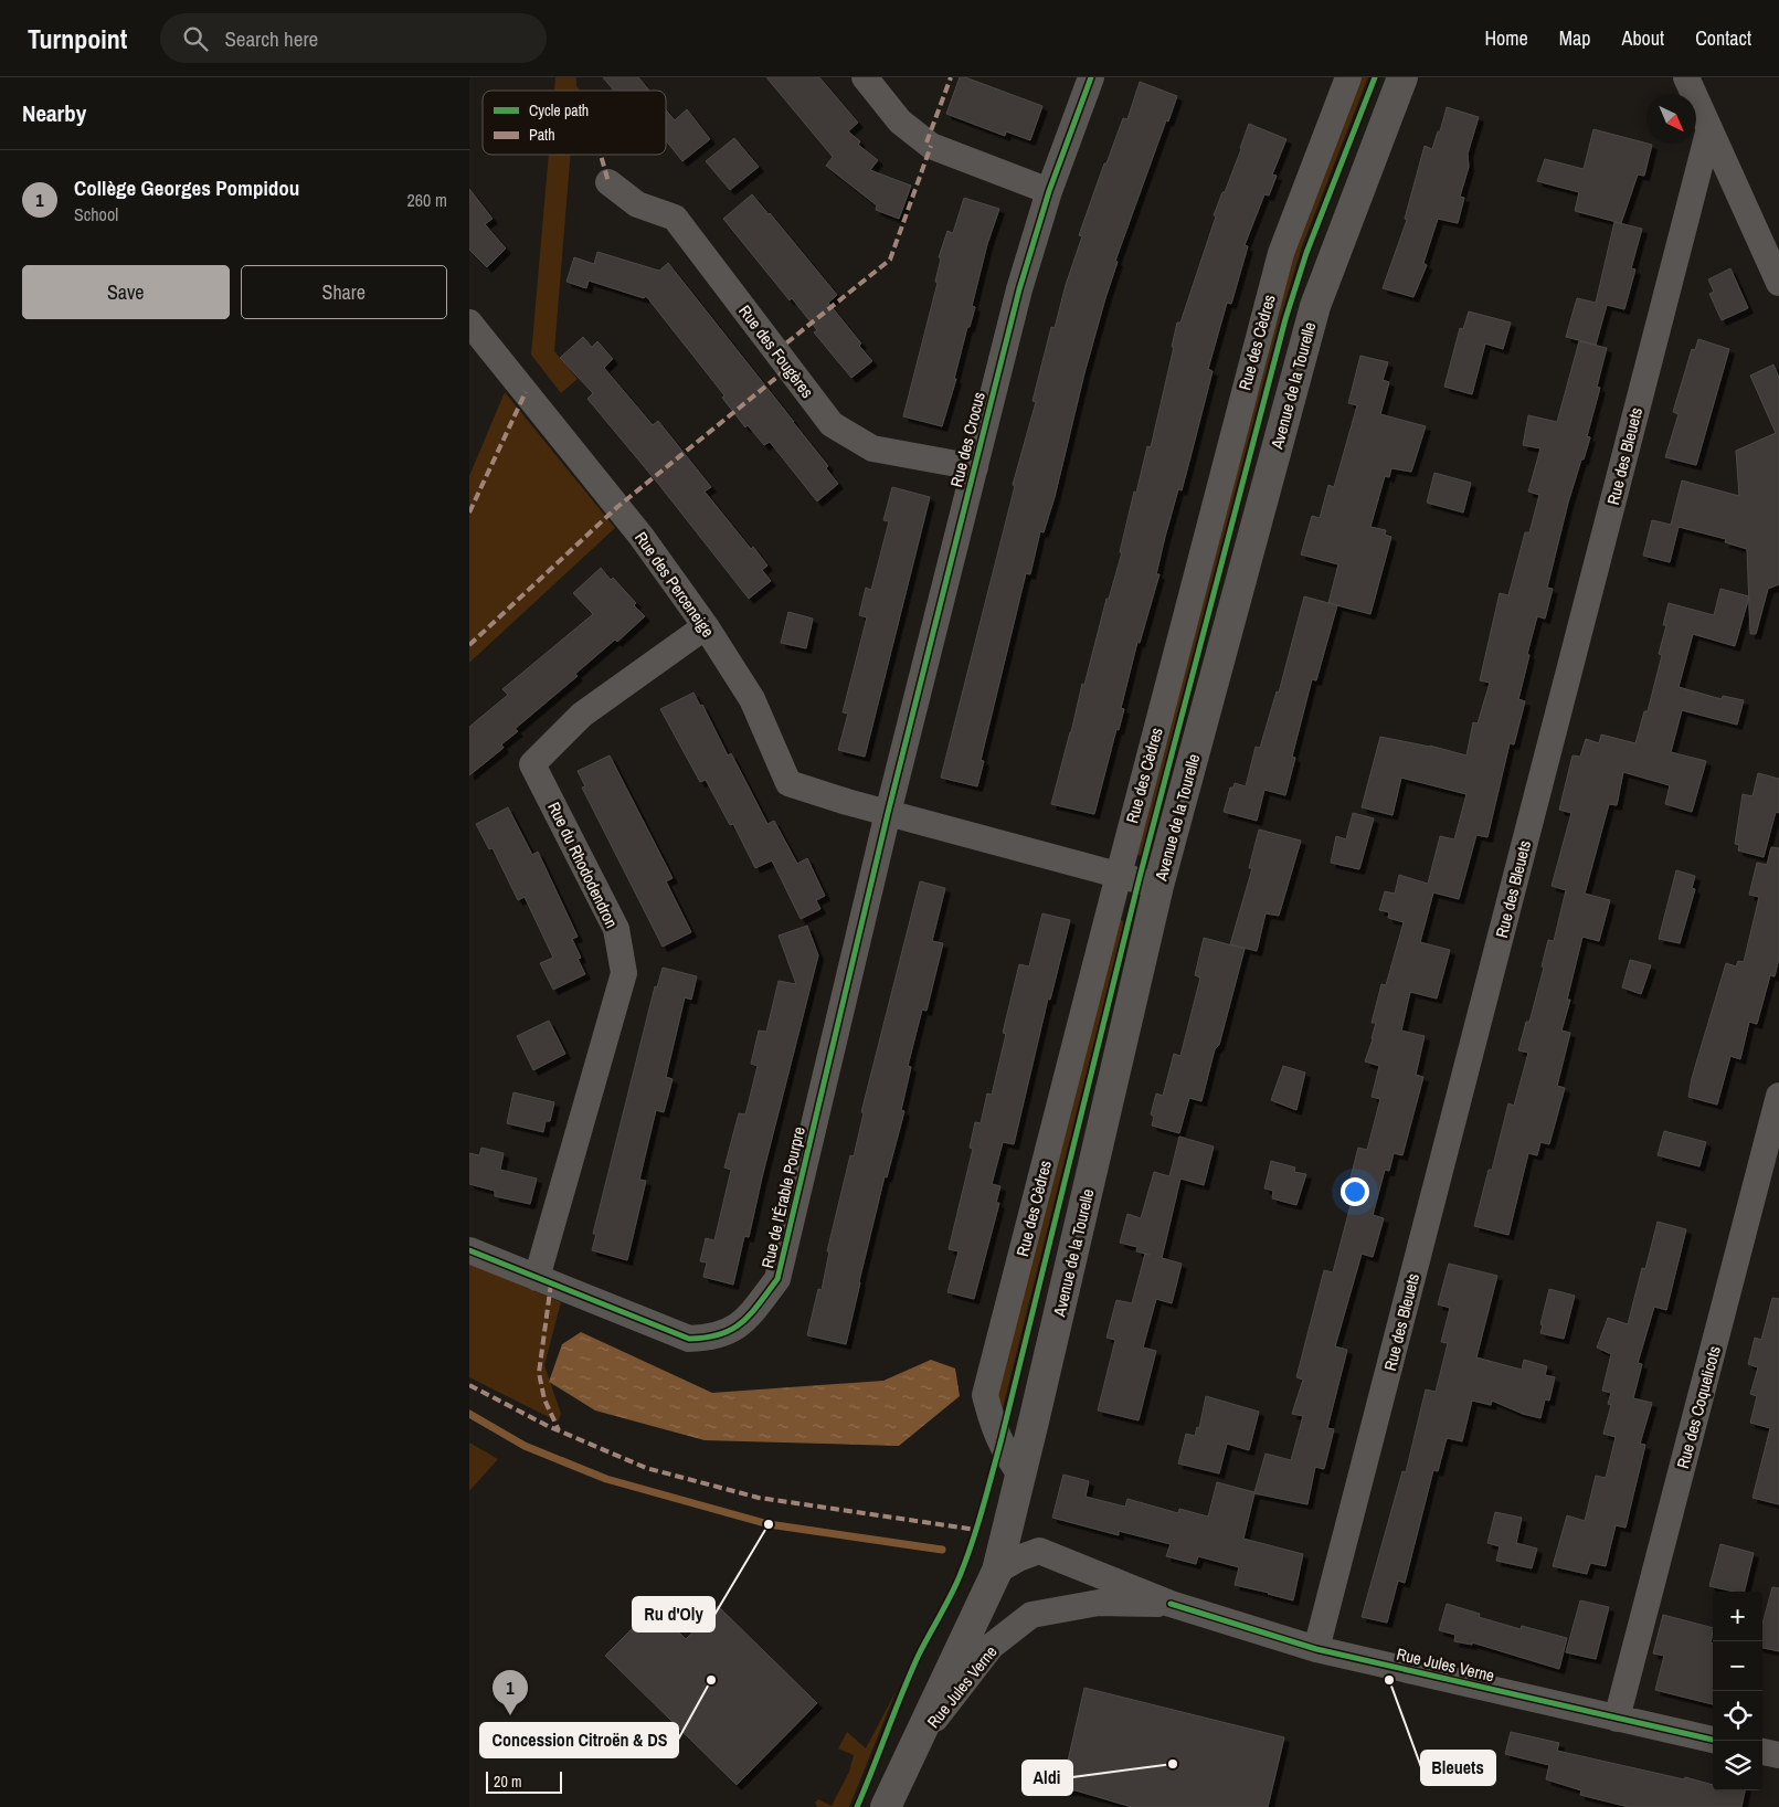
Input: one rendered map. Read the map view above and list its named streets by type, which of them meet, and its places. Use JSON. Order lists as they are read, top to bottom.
{
  "streets": {
    "main road": ["Avenue de la Tourelle"],
    "street": [
      "Rue des Cèdres",
      "Rue des Fougères",
      "Rue des Crocus",
      "Rue des Bleuets",
      "Rue des Perceneige",
      "Rue du Rhododendron",
      "Rue de l'Érable Pourpre",
      "Rue des Coquelicots",
      "Rue Jules Verne"
    ]
  },
  "crossings": [
    ["Rue des Cèdres", "Avenue de la Tourelle"],
    ["Rue des Fougères", "Rue des Crocus"],
    ["Avenue de la Tourelle", "Rue Jules Verne"],
    ["Rue des Crocus", "Rue des Perceneige"],
    ["Rue des Crocus", "Rue de l'Érable Pourpre"],
    ["Rue des Bleuets", "Rue Jules Verne"],
    ["Rue des Perceneige", "Rue du Rhododendron"],
    ["Rue des Perceneige", "Rue de l'Érable Pourpre"],
    ["Rue du Rhododendron", "Rue de l'Érable Pourpre"],
    ["Rue des Coquelicots", "Rue Jules Verne"]
  ],
  "places": [
    "Ru d'Oly",
    "Concession Citroën & DS",
    "Bleuets",
    "Aldi"
  ],
  "legend": ["Cycle path", "Path"],
  "scale_bar": "20 m",
  "north": "bottom right",
  "page": {
    "header": "Turnpoint",
    "search": "Search here",
    "nav": [
      "Home",
      "Map",
      "About",
      "Contact"
    ],
    "heading": "Nearby",
    "list": [
      {
        "mark": "1",
        "name": "Collège Georges Pompidou",
        "note": "School",
        "value": "260 m"
      }
    ],
    "buttons": ["Save", "Share"],
    "map_buttons": ["+", "−"],
    "pins": "1",
    "scale": "20 m"
  }
}
